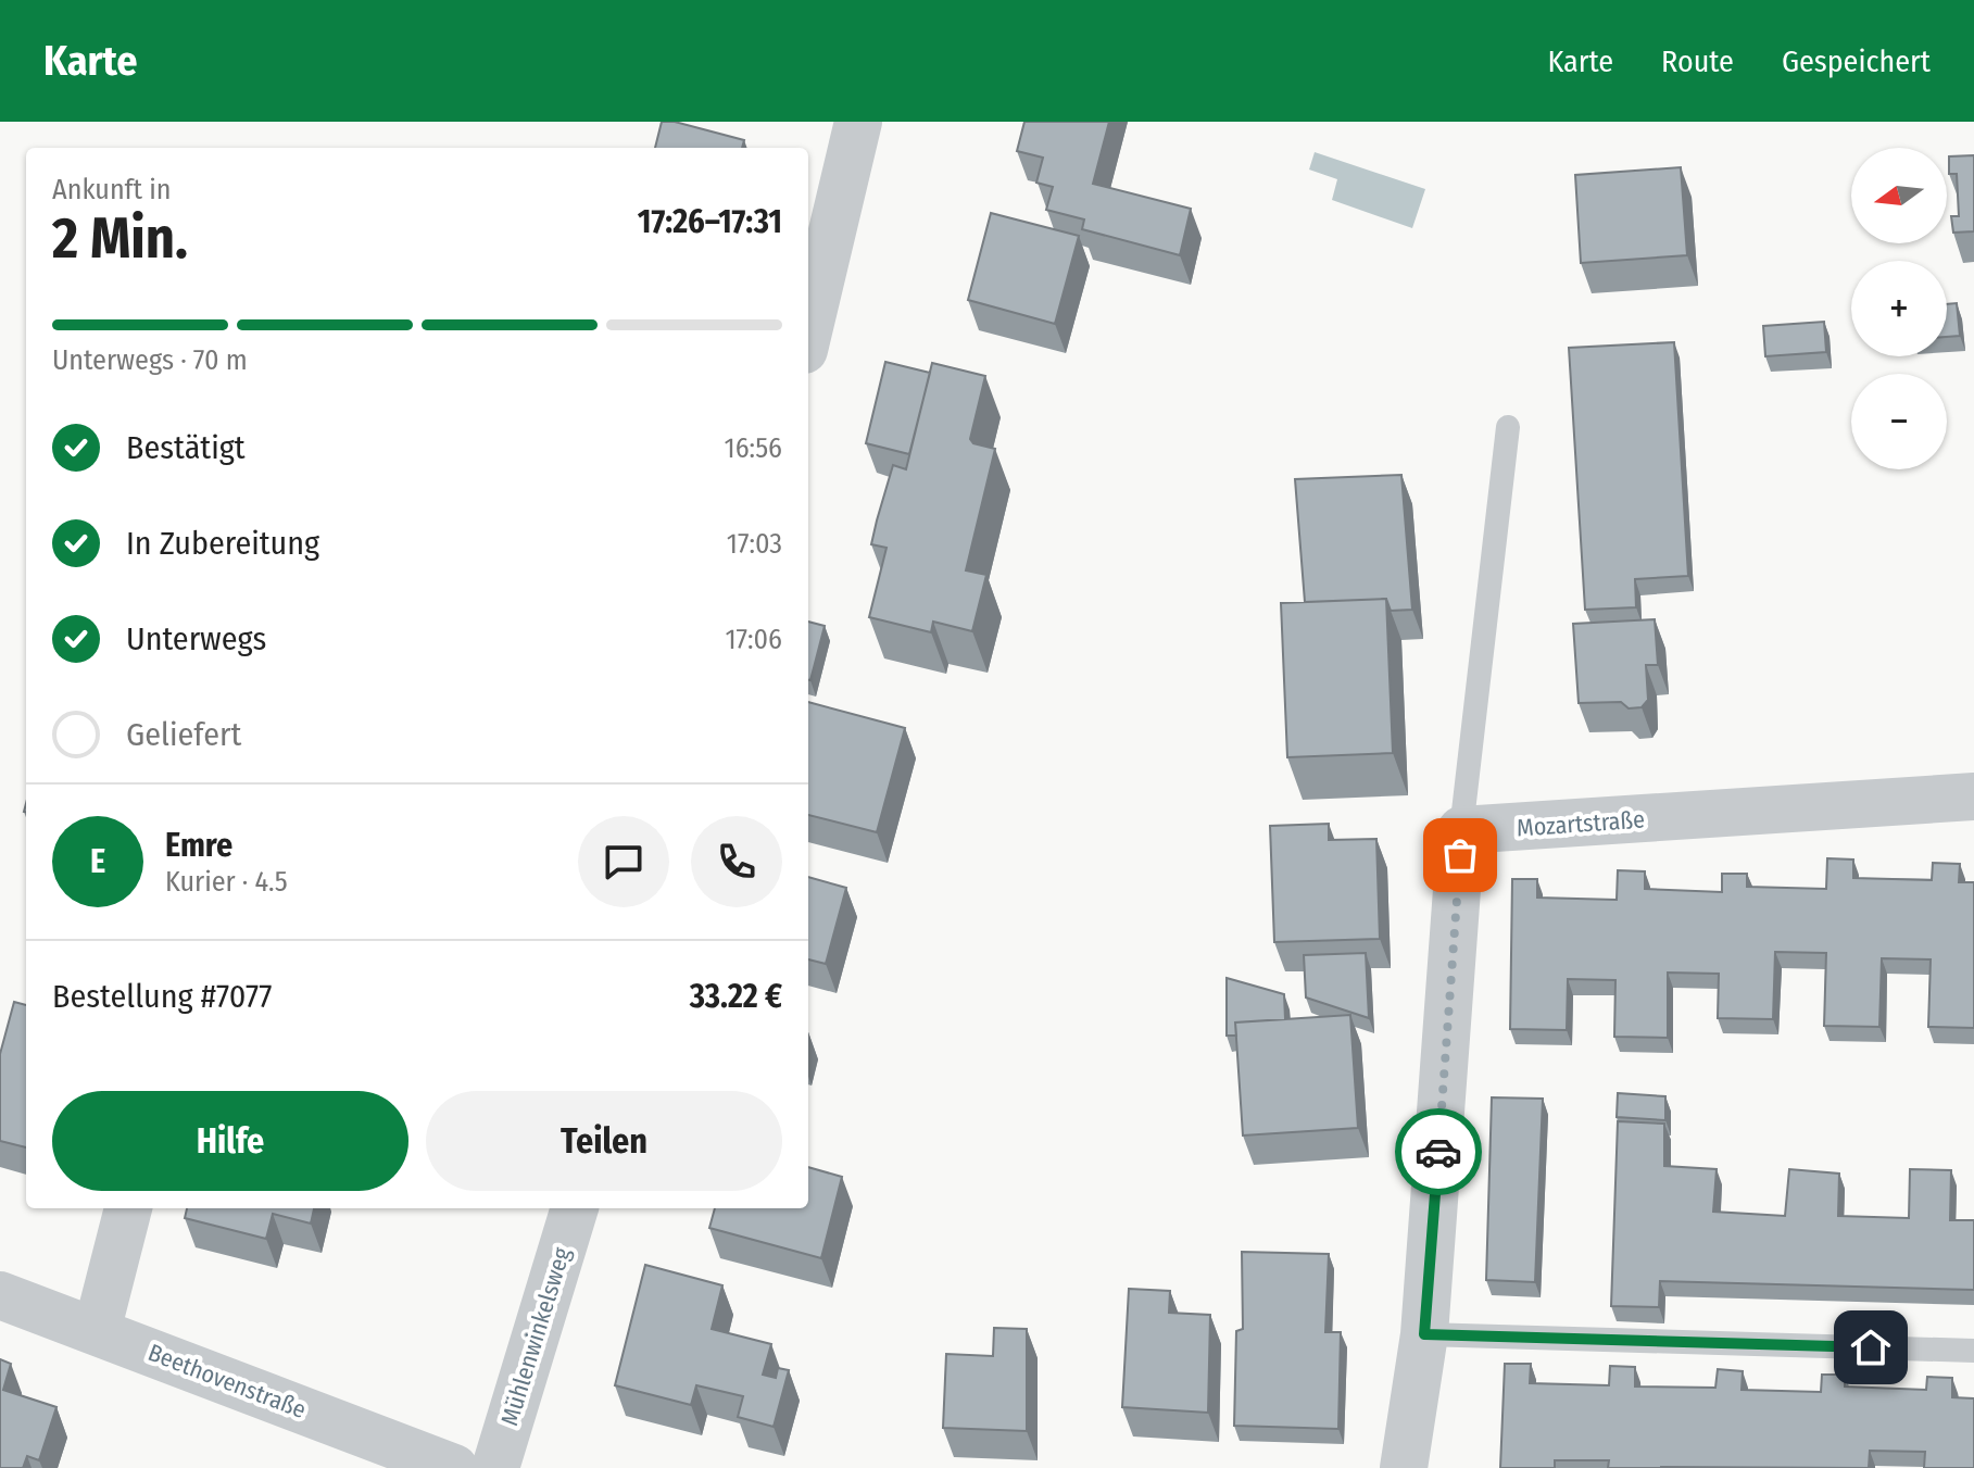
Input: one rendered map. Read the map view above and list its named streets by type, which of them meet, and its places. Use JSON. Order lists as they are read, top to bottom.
{
  "streets": {
    "street": ["Mozartstraße", "Mühlenwinkelsweg", "Beethovenstraße"]
  },
  "north": "left",
  "page": {
    "header": "Karte",
    "nav": ["Karte", "Route", "Gespeichert"],
    "map_buttons": ["+", "−"],
    "heading": ["2 Min.", "Ankunft in", "17:26–17:31"],
    "panel": [
      "Emre",
      "Kurier · 4.5",
      "Bestellung #7077",
      "33.22 €"
    ],
    "bar": "Unterwegs · 70 m",
    "list": [
      ["Bestätigt", "16:56"],
      ["In Zubereitung", "17:03"],
      ["Unterwegs", "17:06"],
      "Geliefert"
    ],
    "round": "E",
    "buttons": ["Hilfe", "Teilen"]
  }
}
